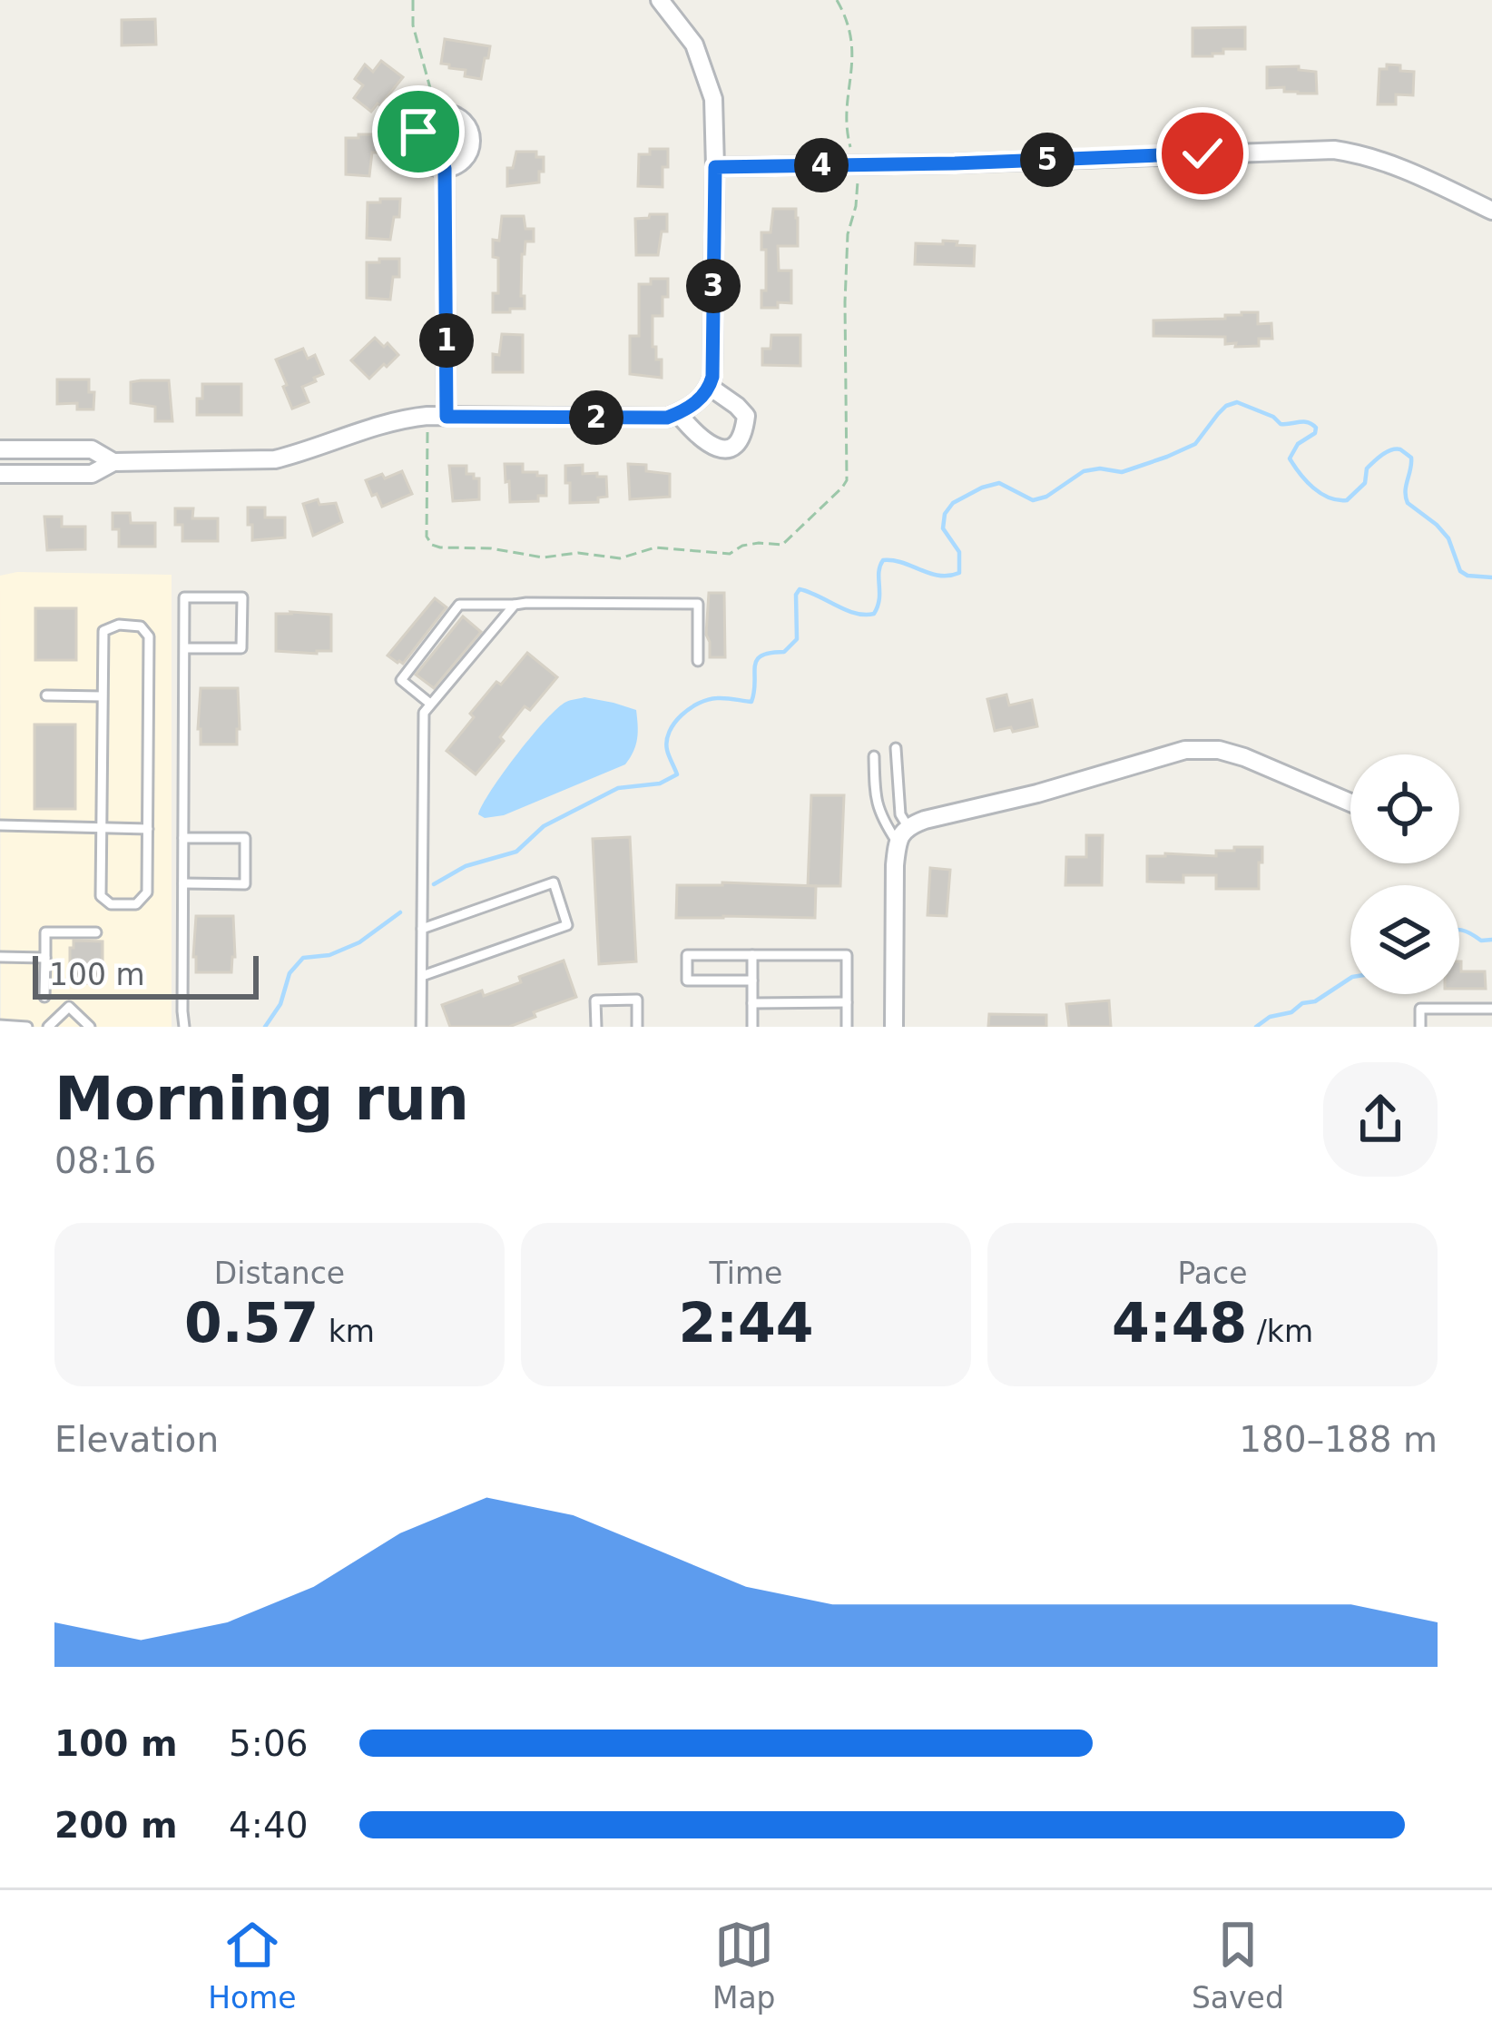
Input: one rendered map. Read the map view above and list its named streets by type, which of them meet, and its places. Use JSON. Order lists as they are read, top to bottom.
{
  "scale_bar": "100 m",
  "page": {
    "pins": [
      "5",
      "4",
      "3",
      "1",
      "2"
    ],
    "scale": "100 m",
    "heading": ["Morning run", "08:16"],
    "stats": [
      ["Distance", "0.57 km"],
      ["Time", "2:44"],
      ["Pace", "4:48 /km"]
    ],
    "chart": ["Elevation", "180–188 m"],
    "list": [
      {
        "name": "100 m",
        "note": "5:06"
      },
      {
        "name": "200 m",
        "note": "4:40"
      }
    ],
    "tabs": ["Home", "Map", "Saved"]
  }
}
